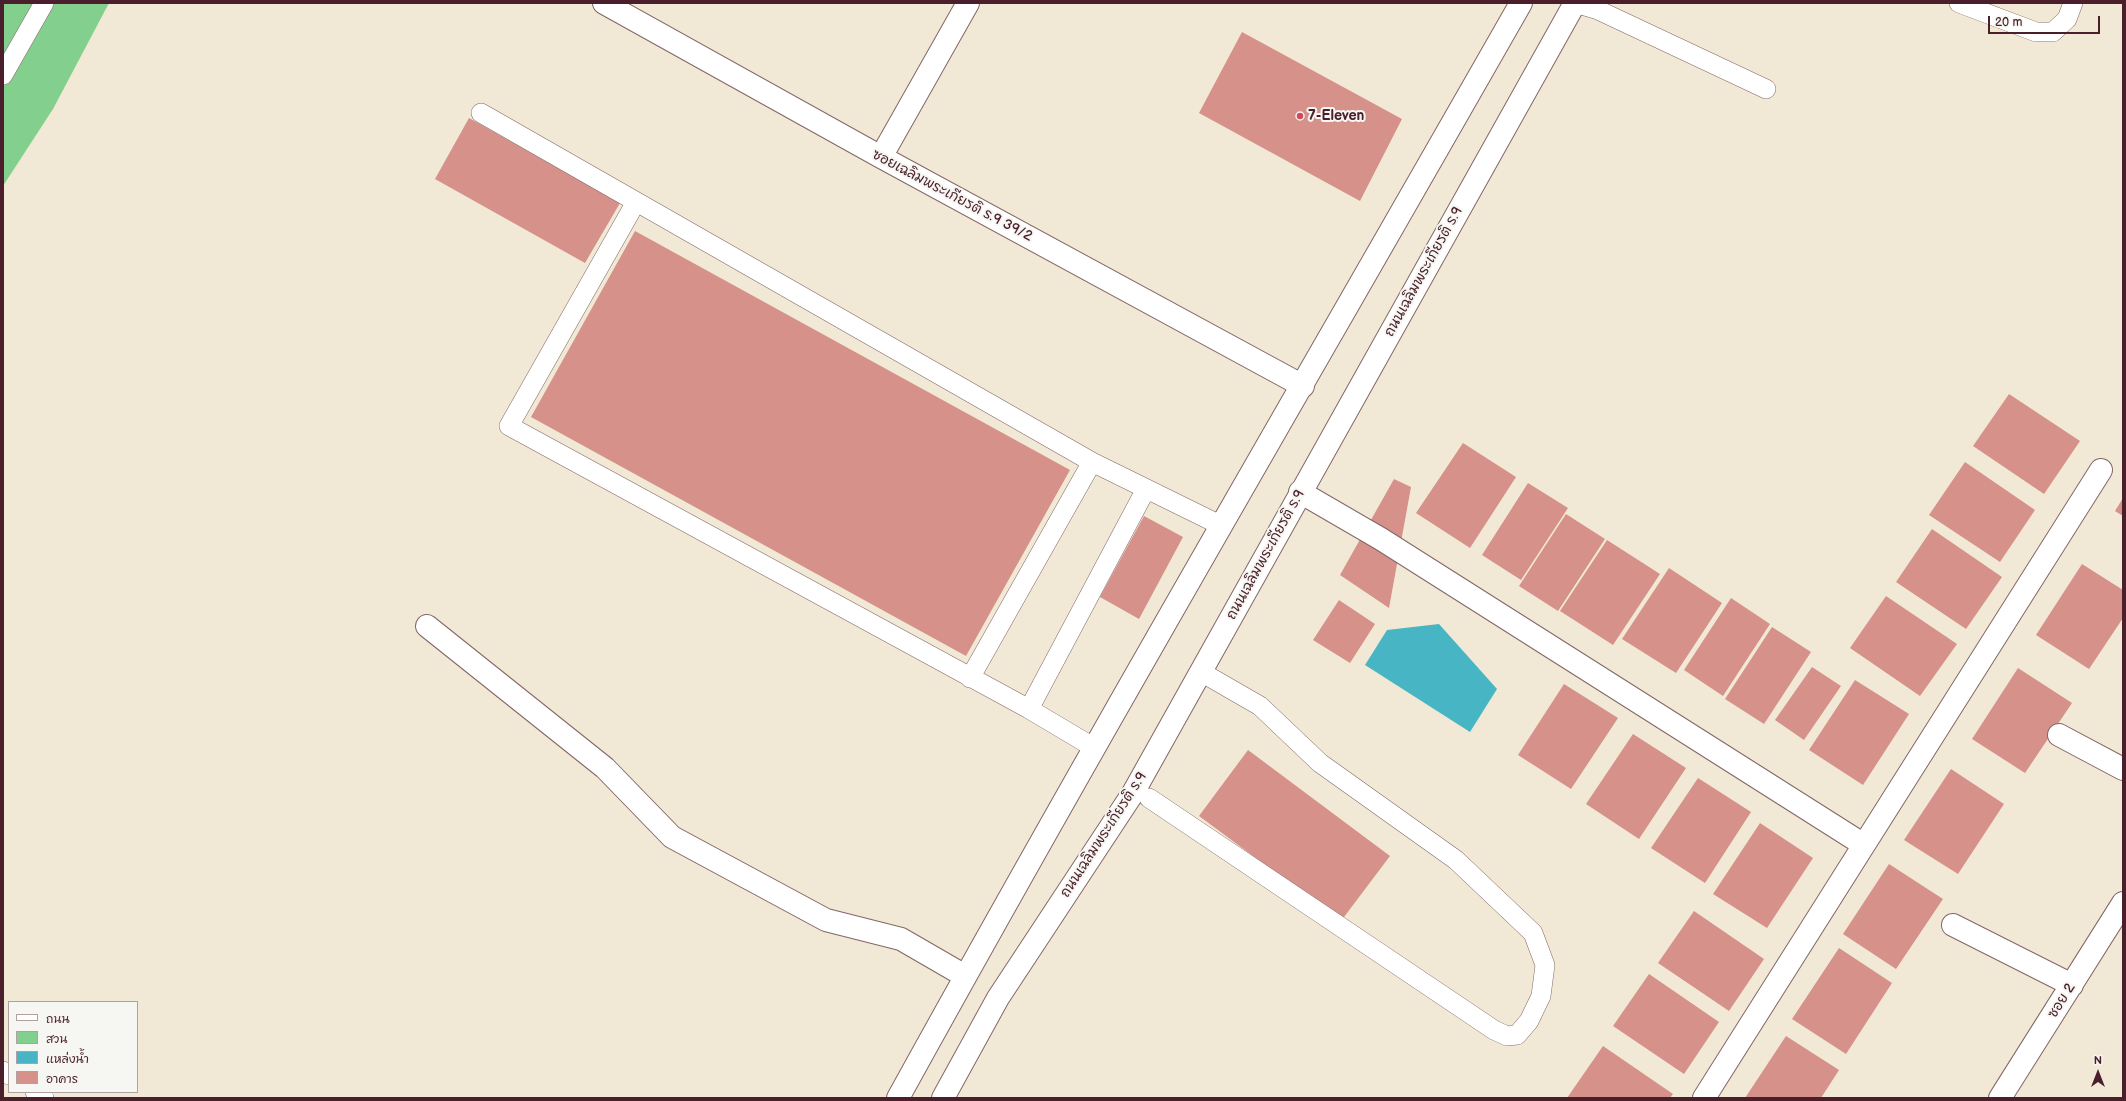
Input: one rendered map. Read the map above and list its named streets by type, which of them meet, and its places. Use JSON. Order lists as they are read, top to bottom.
{
  "streets": {
    "street": ["ซอยเฉลิมพระเกียรติ ร.9 39/2", "ถนนเฉลิมพระเกียรติ ร.9", "ซอย 2"]
  },
  "places": ["7-Eleven"],
  "legend": [
    "ถนน",
    "สวน",
    "แหล่งน้ำ",
    "อาคาร"
  ],
  "scale_bar": "20 m",
  "north": "top"
}
